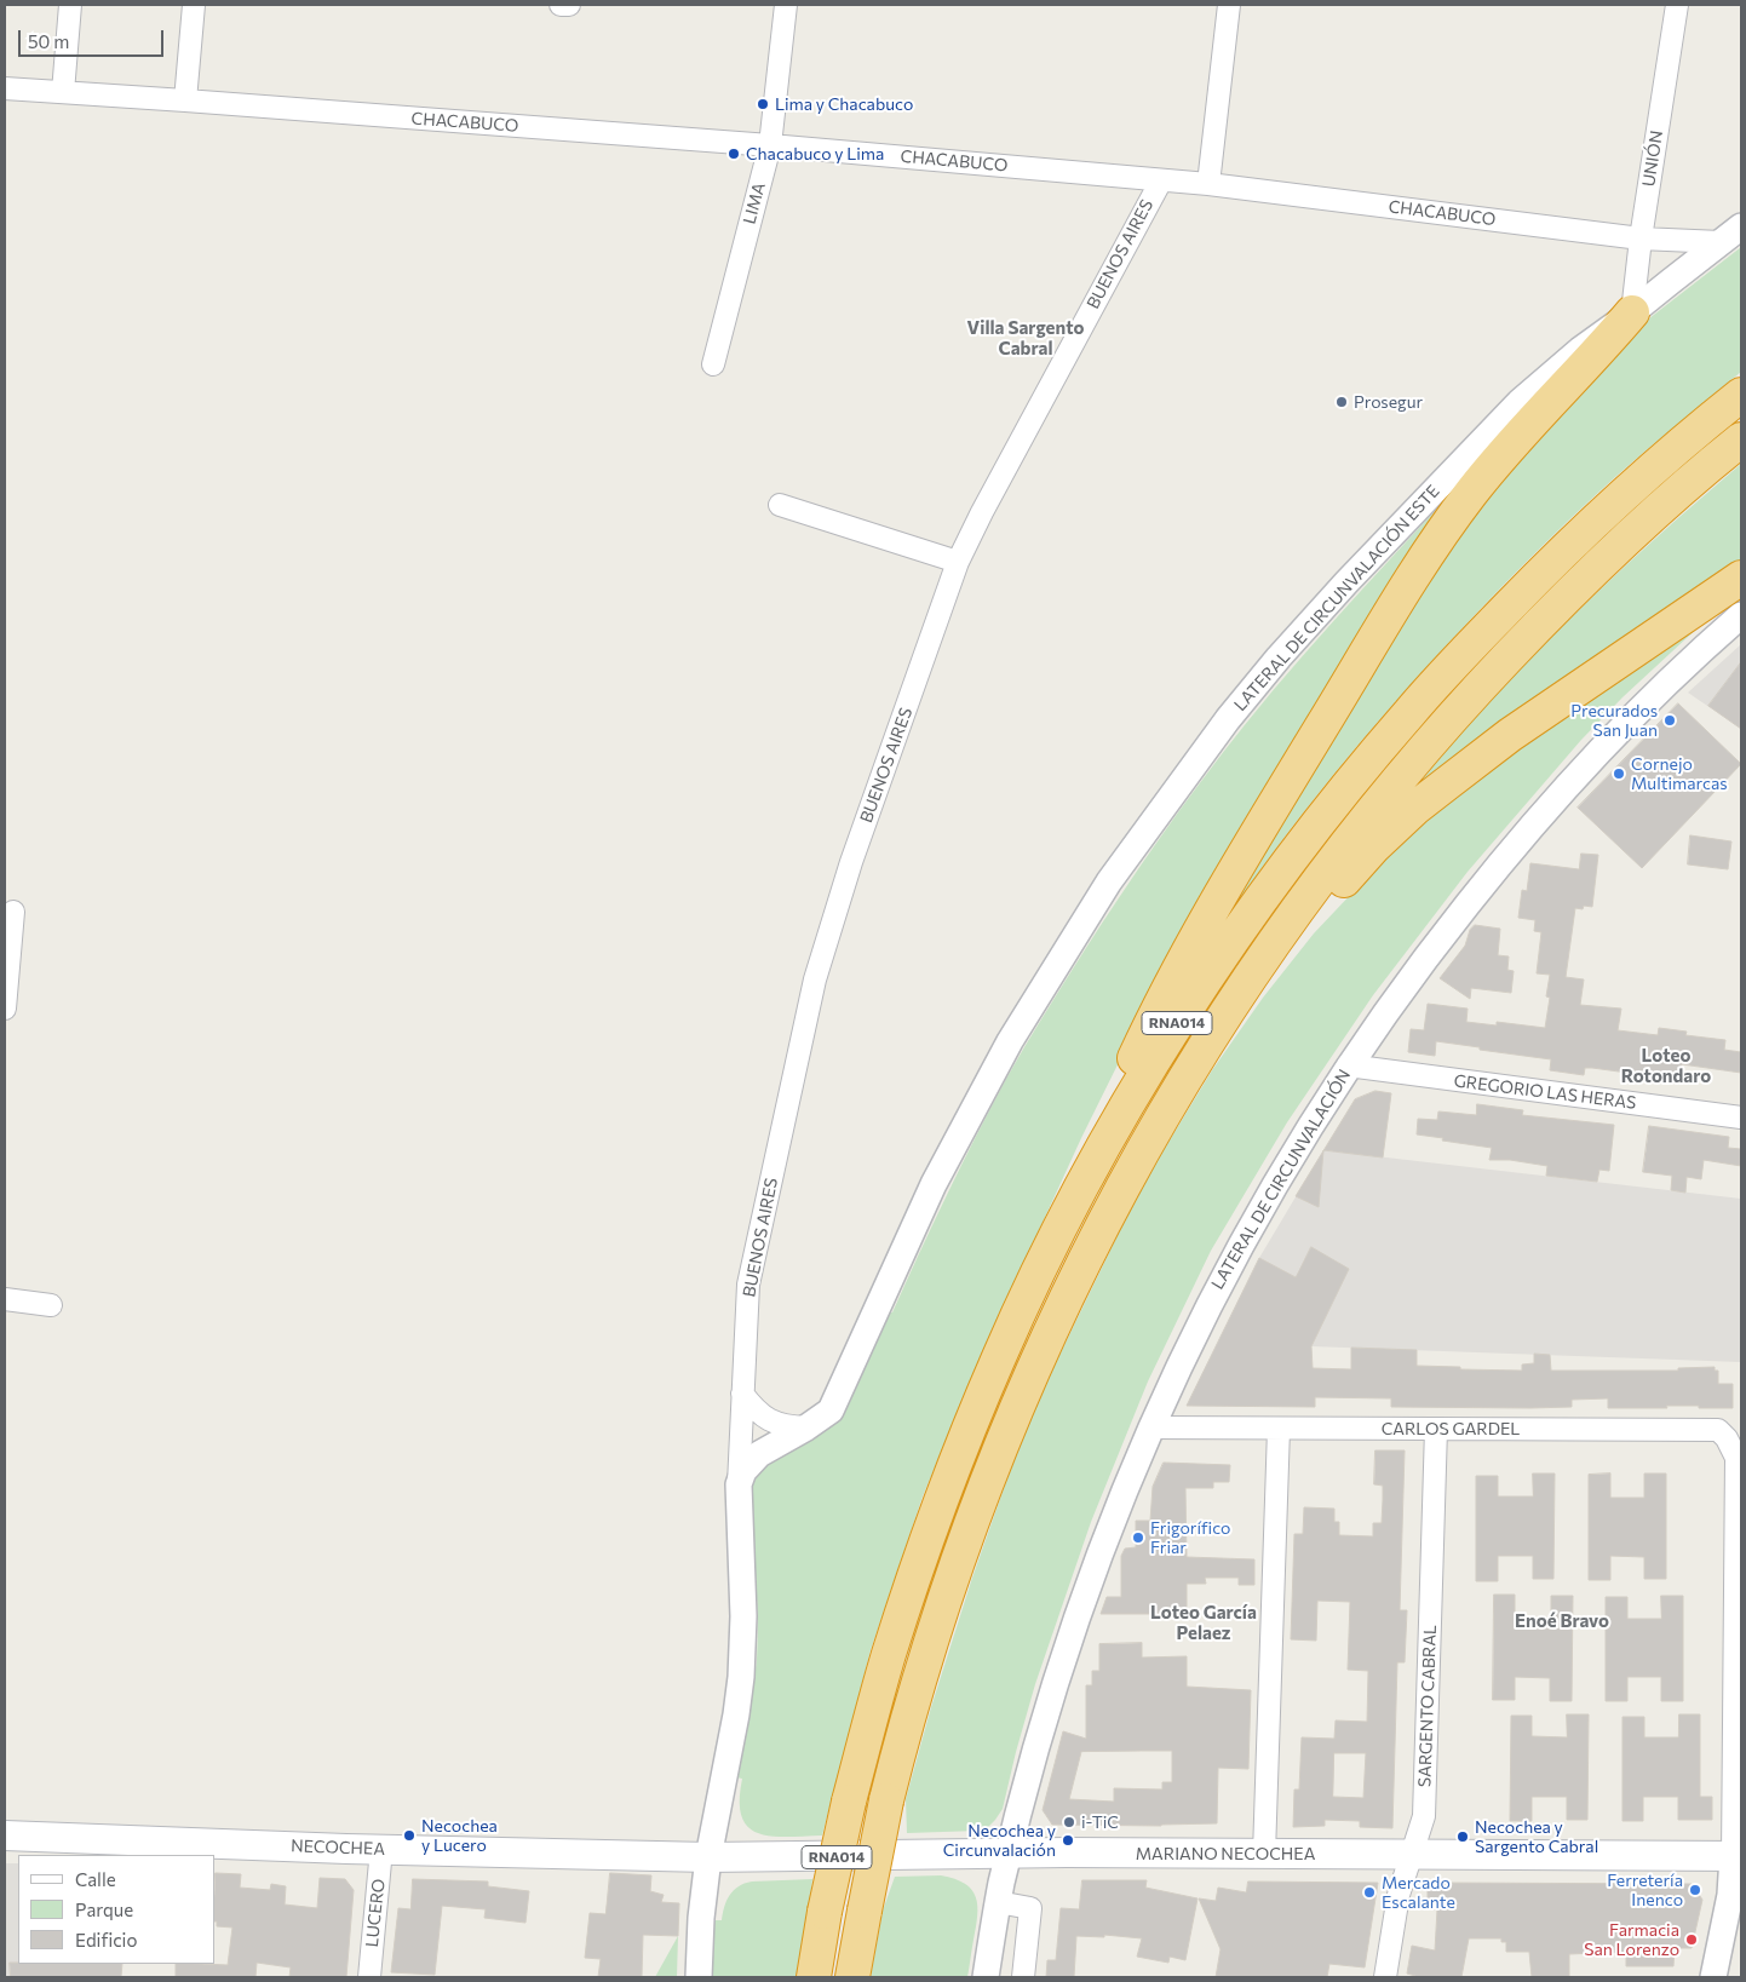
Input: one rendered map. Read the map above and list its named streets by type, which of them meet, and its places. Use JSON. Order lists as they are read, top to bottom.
{
  "streets": {
    "highway": ["RNA014"],
    "main road": ["NECOCHEA", "MARIANO NECOCHEA"],
    "street": [
      "CHACABUCO",
      "UNIÓN",
      "LIMA",
      "BUENOS AIRES",
      "LATERAL DE CIRCUNVALACIÓN ESTE",
      "GREGORIO LAS HERAS",
      "LATERAL DE CIRCUNVALACIÓN",
      "CARLOS GARDEL",
      "SARGENTO CABRAL",
      "LUCERO"
    ]
  },
  "crossings": [
    ["CHACABUCO", "UNIÓN"],
    ["CHACABUCO", "LIMA"],
    ["CHACABUCO", "BUENOS AIRES"],
    ["CHACABUCO", "LATERAL DE CIRCUNVALACIÓN ESTE"],
    ["UNIÓN", "LATERAL DE CIRCUNVALACIÓN ESTE"],
    ["BUENOS AIRES", "LATERAL DE CIRCUNVALACIÓN ESTE"],
    ["GREGORIO LAS HERAS", "LATERAL DE CIRCUNVALACIÓN"],
    ["LATERAL DE CIRCUNVALACIÓN", "CARLOS GARDEL"],
    ["LATERAL DE CIRCUNVALACIÓN", "MARIANO NECOCHEA"],
    ["CARLOS GARDEL", "SARGENTO CABRAL"],
    ["CARLOS GARDEL", "MARIANO NECOCHEA"],
    ["SARGENTO CABRAL", "MARIANO NECOCHEA"],
    ["NECOCHEA", "MARIANO NECOCHEA"],
    ["NECOCHEA", "LUCERO"]
  ],
  "districts": [
    "Villa Sargento Cabral",
    "Loteo Rotondaro",
    "Loteo García Pelaez",
    "Enoé Bravo"
  ],
  "places": [
    "Lima y Chacabuco",
    "Chacabuco y Lima",
    "Prosegur",
    "Precurados San Juan",
    "Cornejo Multimarcas",
    "Frigorífico Friar",
    "i-TiC",
    "Necochea y Lucero",
    "Necochea y Sargento Cabral",
    "Necochea y Circunvalación",
    "Ferretería Inenco",
    "Mercado Escalante",
    "Farmacia San Lorenzo"
  ],
  "legend": ["Calle", "Parque", "Edificio"],
  "scale_bar": "50 m"
}
